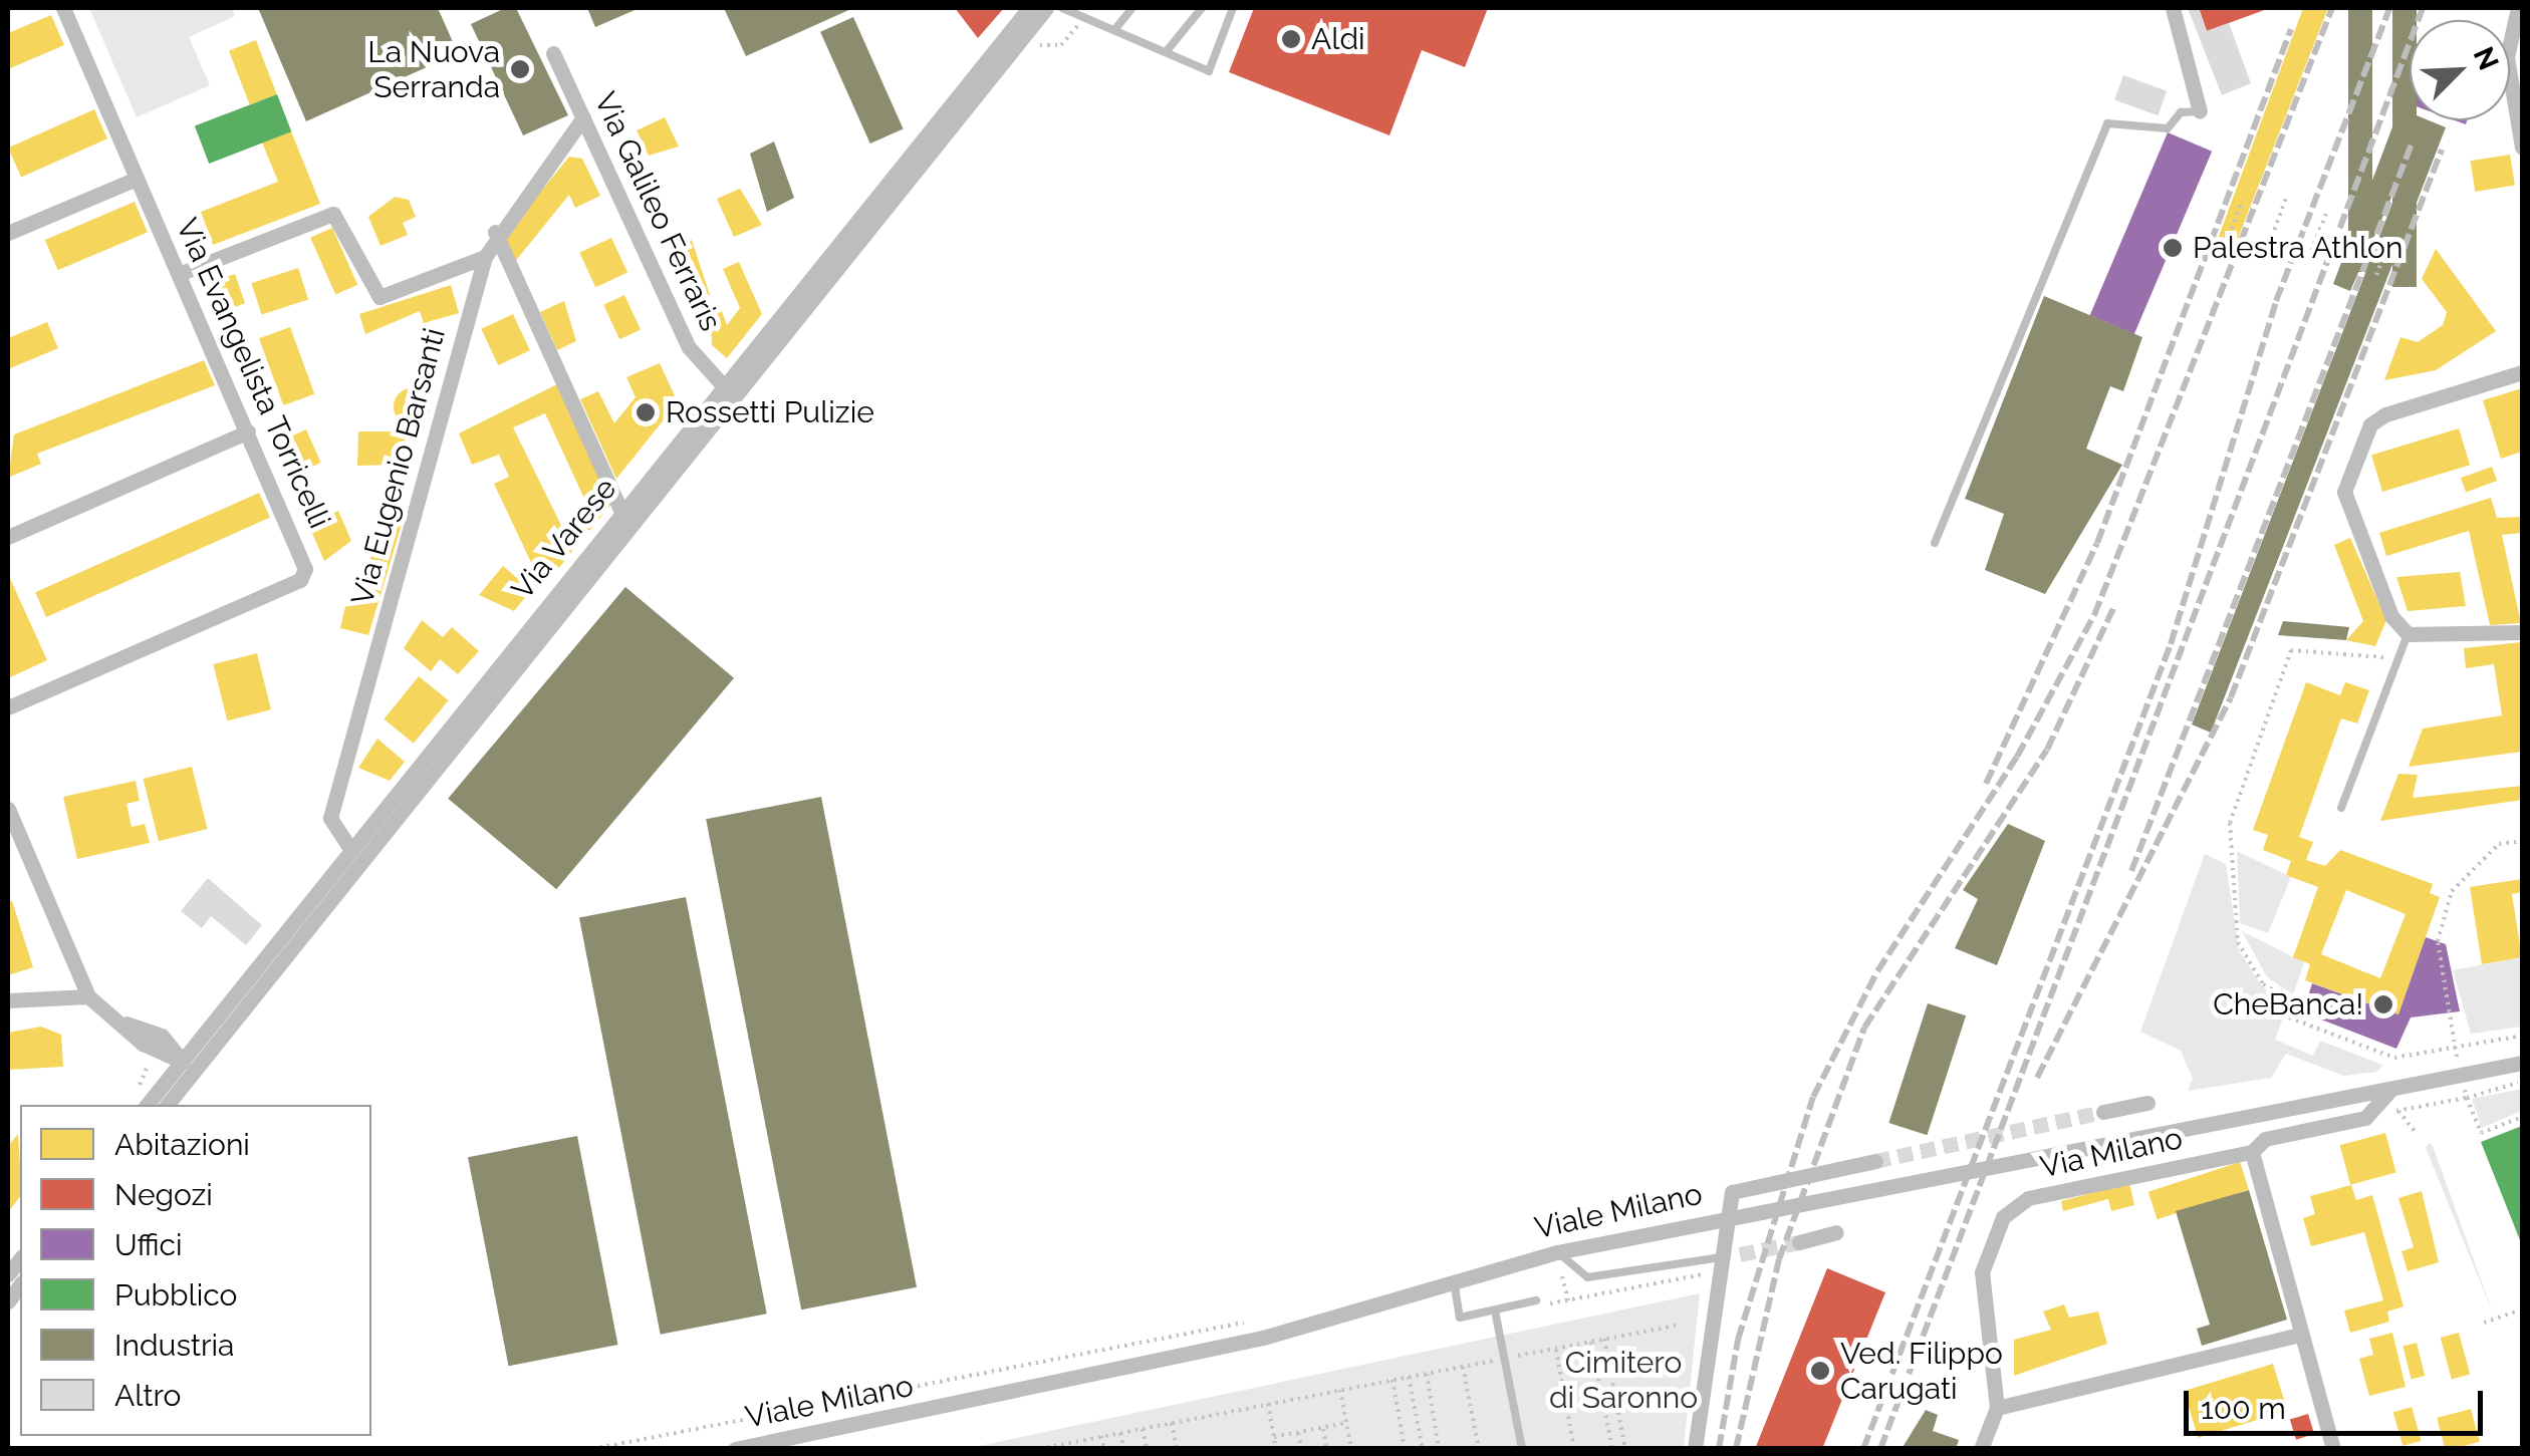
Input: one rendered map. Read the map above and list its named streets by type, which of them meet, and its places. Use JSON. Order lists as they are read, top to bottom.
{
  "streets": {
    "street": [
      "Via Galileo Ferraris",
      "Via Evangelista Torricelli",
      "Via Eugenio Barsanti",
      "Via Varese",
      "Via Milano",
      "Viale Milano"
    ]
  },
  "crossings": [
    ["Via Galileo Ferraris", "Via Eugenio Barsanti"],
    ["Via Galileo Ferraris", "Via Varese"],
    ["Via Eugenio Barsanti", "Via Varese"]
  ],
  "parks": ["Cimitero di Saronno"],
  "places": [
    "Aldi",
    "La Nuova Serranda",
    "Palestra Athlon",
    "Rossetti Pulizie",
    "CheBanca!",
    "Ved. Filippo Carugati"
  ],
  "legend": [
    "Abitazioni",
    "Negozi",
    "Uffici",
    "Pubblico",
    "Industria",
    "Altro"
  ],
  "scale_bar": "100 m",
  "north": "top right"
}
